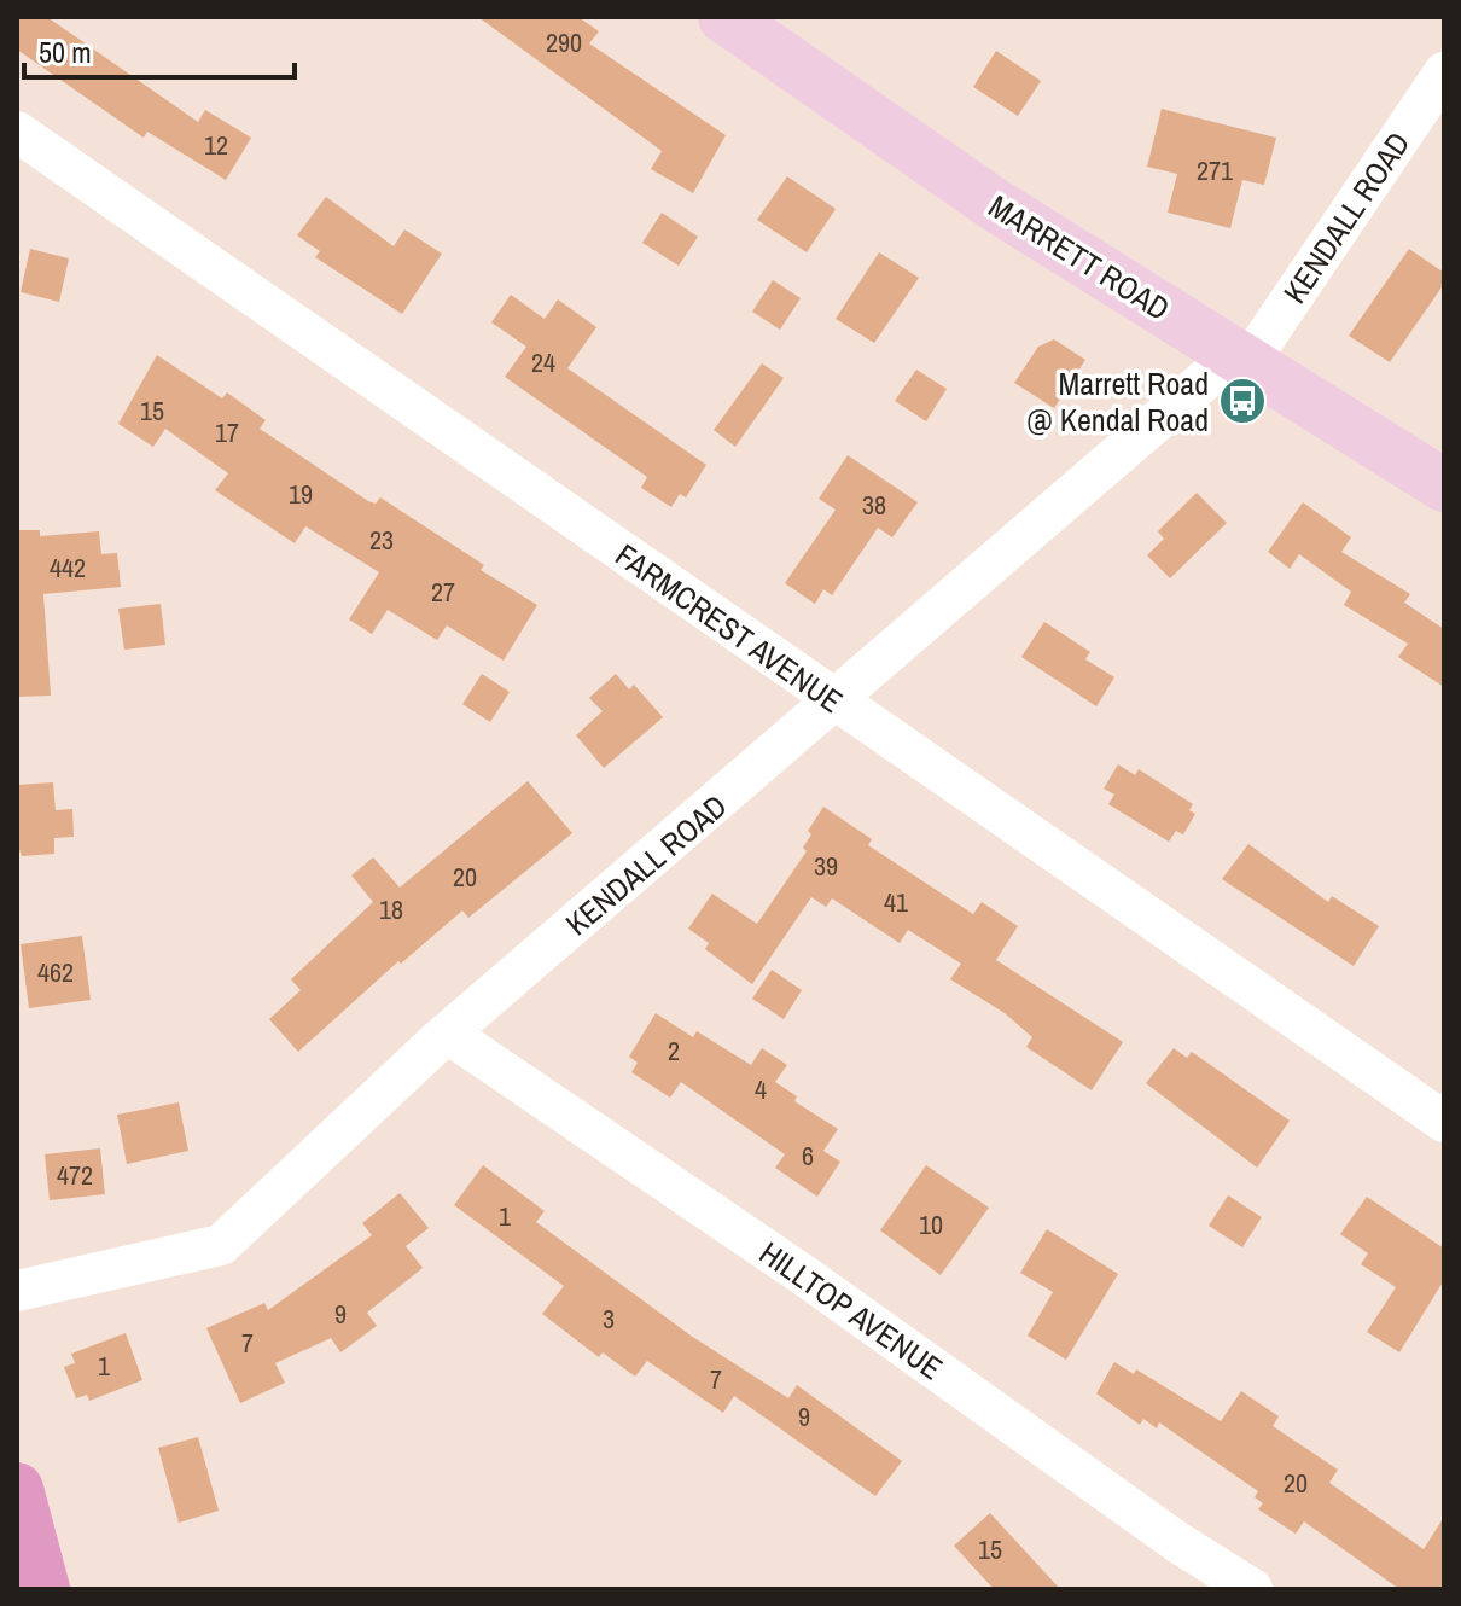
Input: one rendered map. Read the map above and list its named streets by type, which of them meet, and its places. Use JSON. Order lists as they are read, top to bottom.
{
  "streets": {
    "main road": ["MARRETT ROAD"],
    "street": ["KENDALL ROAD", "FARMCREST AVENUE", "HILLTOP AVENUE"]
  },
  "crossings": [
    ["KENDALL ROAD", "MARRETT ROAD"],
    ["KENDALL ROAD", "FARMCREST AVENUE"],
    ["KENDALL ROAD", "HILLTOP AVENUE"]
  ],
  "places": {
    "bus stop": ["Marrett Road @ Kendal Road"]
  },
  "house_numbers": [
    "290",
    "12",
    "271",
    "24",
    "15",
    "17",
    "19",
    "38",
    "23",
    "442",
    "27",
    "39",
    "20",
    "41",
    "18",
    "462",
    "2",
    "4",
    "6",
    "472",
    "1",
    "10",
    "9",
    "3",
    "7",
    "1",
    "7",
    "9",
    "20",
    "15"
  ],
  "scale_bar": "50 m"
}
